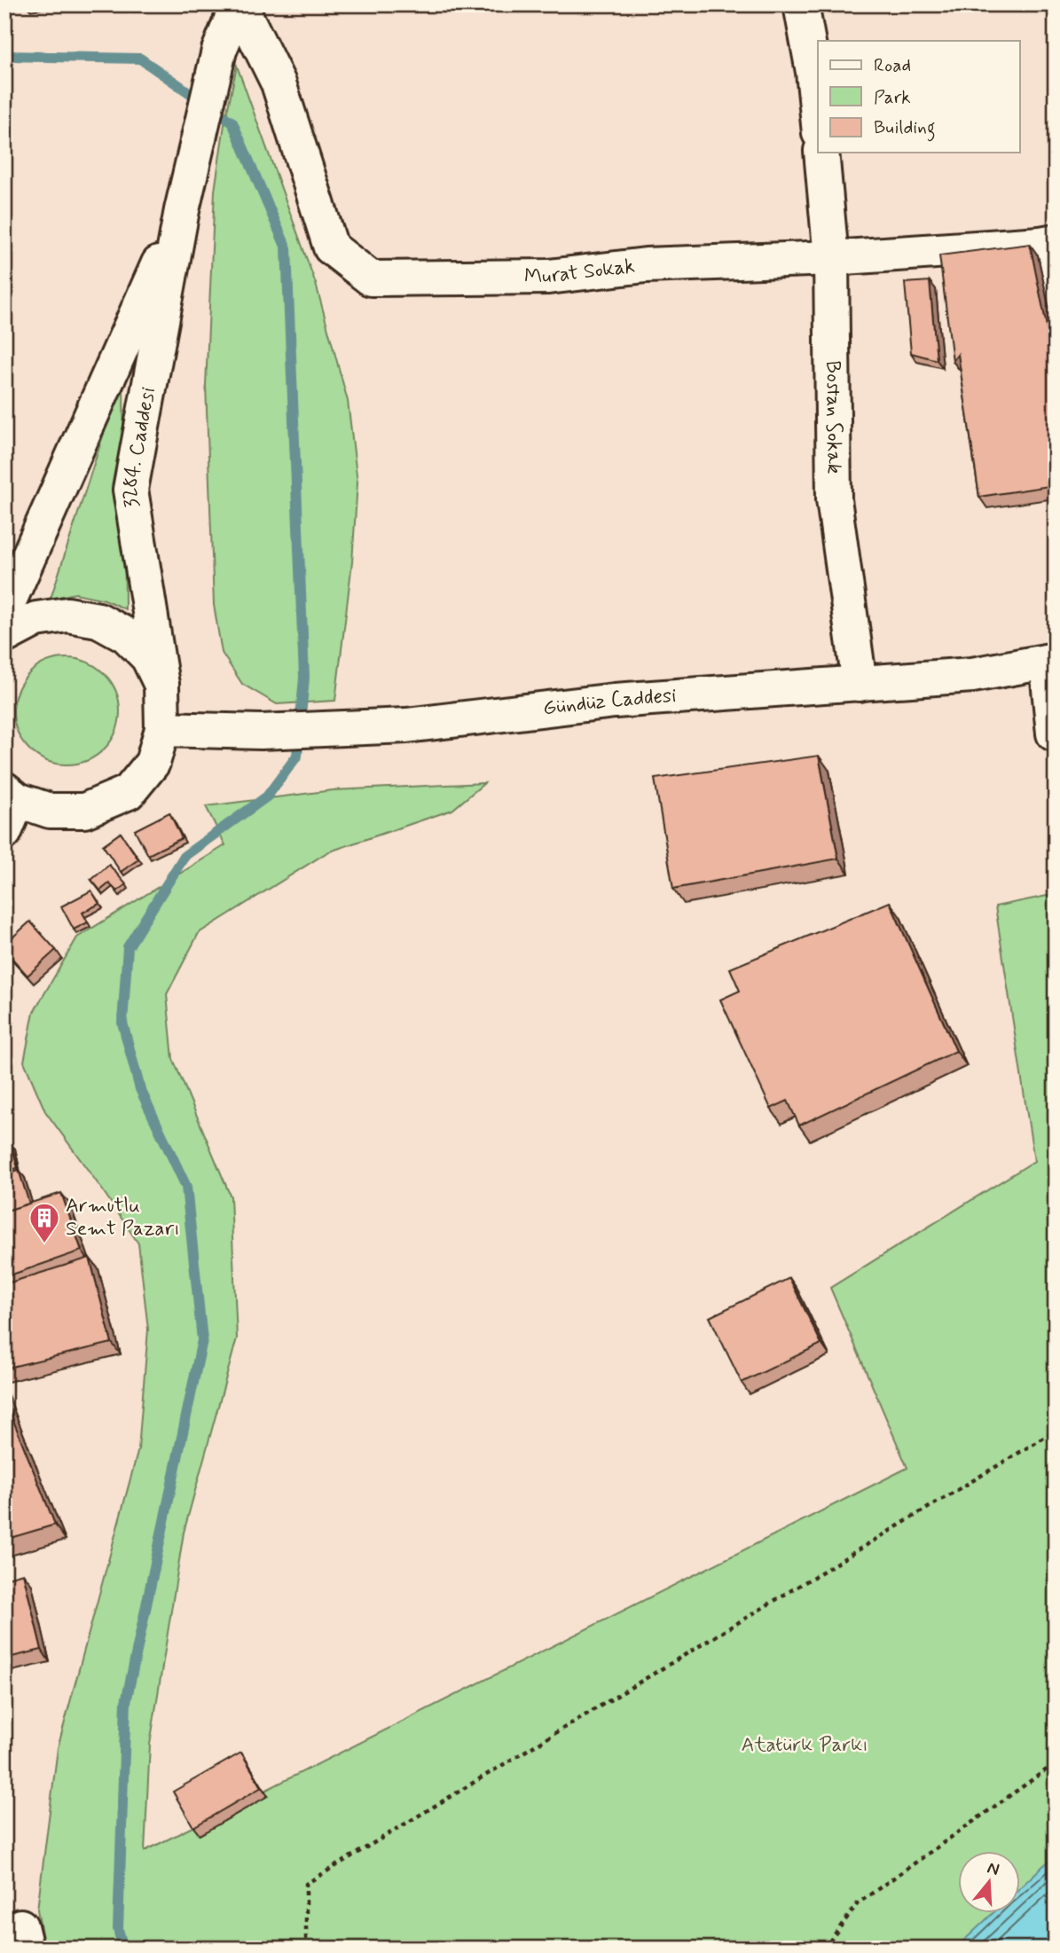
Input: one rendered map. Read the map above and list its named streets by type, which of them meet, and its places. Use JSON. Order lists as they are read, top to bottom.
{
  "streets": {
    "main road": [
      "Murat Sokak",
      "Bostan Sokak",
      "3284. Caddesi",
      "Gündüz Caddesi"
    ]
  },
  "crossings": [
    ["Murat Sokak", "Bostan Sokak"],
    ["Murat Sokak", "3284. Caddesi"],
    ["Bostan Sokak", "Gündüz Caddesi"]
  ],
  "parks": ["Atatürk Parkı"],
  "places": {
    "building": ["Armutlu Semt Pazarı"]
  },
  "legend": ["Road", "Park", "Building"],
  "north": "top"
}
